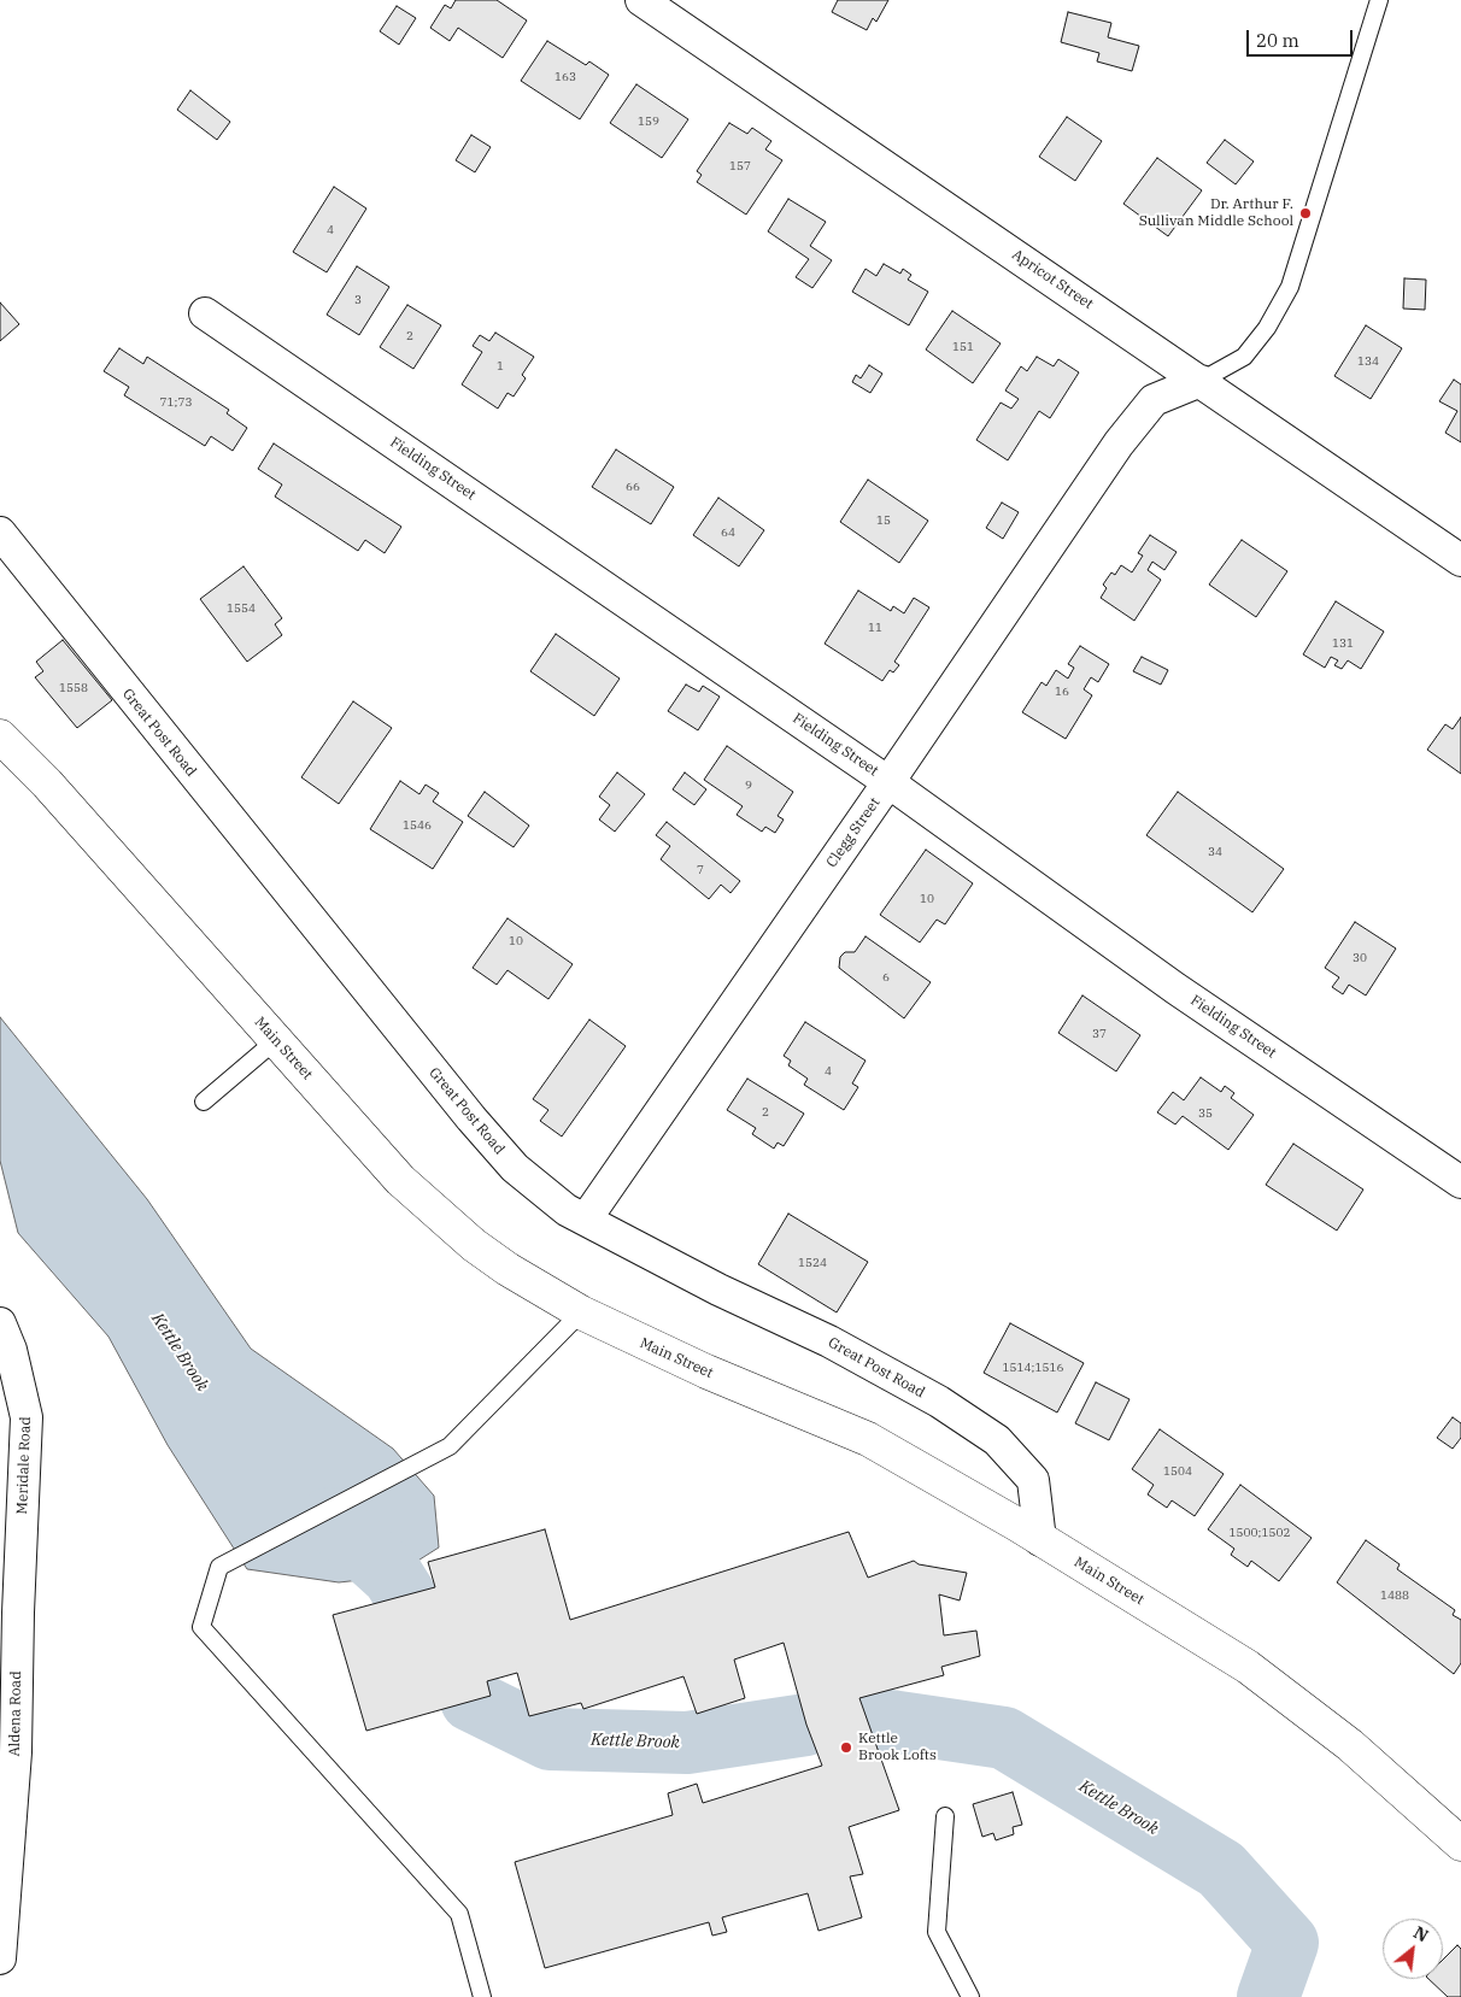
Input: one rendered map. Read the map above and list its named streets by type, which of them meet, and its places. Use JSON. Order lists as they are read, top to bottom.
{
  "streets": {
    "highway": ["Main Street"],
    "street": [
      "Apricot Street",
      "Fielding Street",
      "Great Post Road",
      "Clegg Street",
      "Meridale Road",
      "Aldena Road"
    ]
  },
  "crossings": [
    ["Apricot Street", "Clegg Street"],
    ["Fielding Street", "Clegg Street"],
    ["Great Post Road", "Clegg Street"],
    ["Great Post Road", "Main Street"],
    ["Meridale Road", "Aldena Road"]
  ],
  "water": ["Kettle Brook"],
  "places": ["Dr. Arthur F. Sullivan Middle School", "Kettle Brook Lofts"],
  "house_numbers": [
    "163",
    "159",
    "157",
    "4",
    "3",
    "2",
    "151",
    "134",
    "1",
    "71;73",
    "66",
    "15",
    "64",
    "1554",
    "11",
    "131",
    "1558",
    "16",
    "9",
    "1546",
    "34",
    "7",
    "10",
    "10",
    "30",
    "6",
    "37",
    "4",
    "2",
    "35",
    "1524",
    "1514;1516",
    "1504",
    "1500;1502",
    "1488"
  ],
  "scale_bar": "20 m",
  "north": "top right"
}
